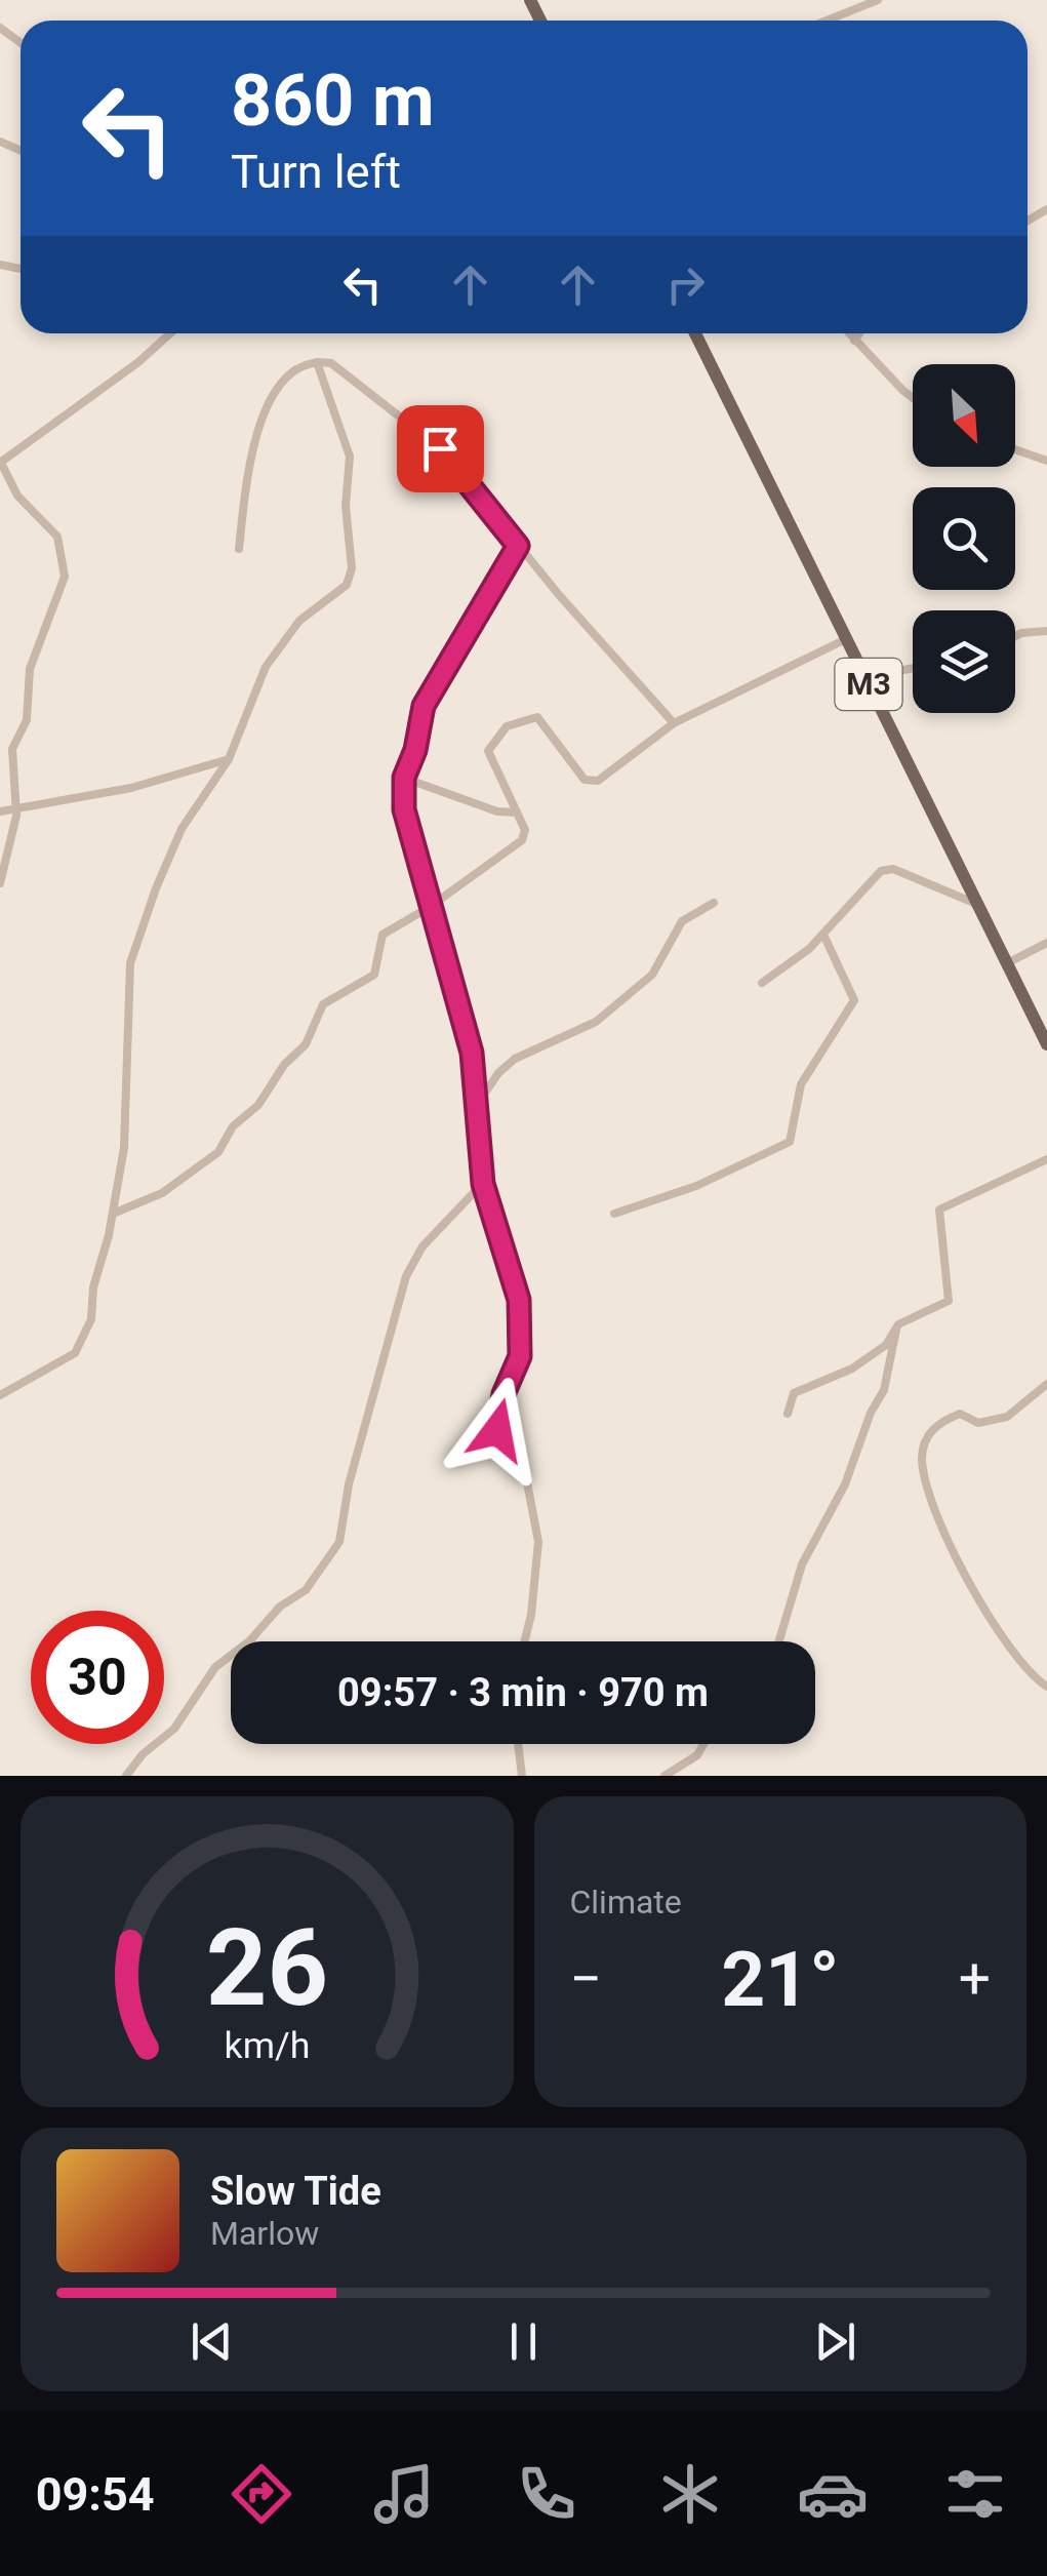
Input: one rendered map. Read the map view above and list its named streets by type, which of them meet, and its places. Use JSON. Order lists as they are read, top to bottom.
{
  "streets": {
    "main road": ["M3"]
  },
  "north": "bottom right",
  "page": {
    "turn": ["860 m", "Turn left"],
    "limit": "30",
    "trip": "09:57 · 3 min · 970 m",
    "tile": "Climate",
    "heat": ["−", "21°", "+"],
    "song": ["Slow Tide", "Marlow"],
    "tabs": "09:54",
    "gauge": ["26", "km/h"]
  }
}
